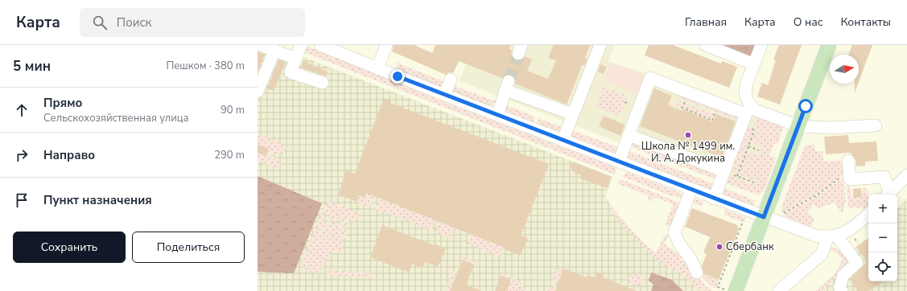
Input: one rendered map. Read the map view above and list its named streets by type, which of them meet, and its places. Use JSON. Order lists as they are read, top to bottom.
{
  "places": ["Школа № 1499 им. И. А. Докукина", "Сбербанк"],
  "north": "right",
  "page": {
    "header": "Карта",
    "search": "Поиск",
    "nav": [
      "Главная",
      "Карта",
      "О нас",
      "Контакты"
    ],
    "heading": ["5 мин", "Пешком · 380 m"],
    "list": [
      ["Прямо", "Сельскохозяйственная улица", "90 m"],
      ["Направо", "290 m"],
      "Пункт назначения"
    ],
    "map_buttons": ["+", "−"],
    "buttons": ["Сохранить", "Поделиться"]
  }
}
